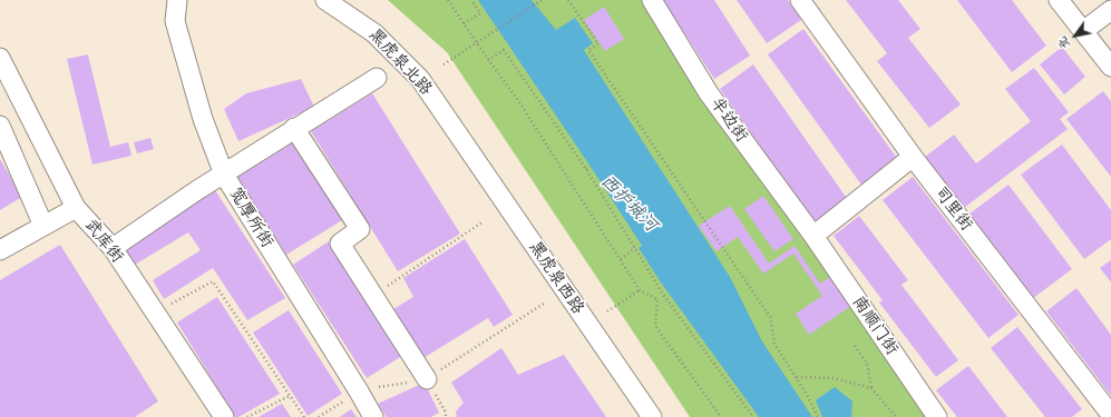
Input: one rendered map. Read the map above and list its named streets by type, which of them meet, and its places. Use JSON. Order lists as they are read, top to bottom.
{
  "streets": {
    "street": [
      "黑虎泉北路",
      "半边街",
      "司里街",
      "宽厚所街",
      "武库街",
      "黑虎泉西路",
      "南顺门街"
    ]
  },
  "crossings": [
    ["黑虎泉北路", "黑虎泉西路"],
    ["半边街", "南顺门街"]
  ],
  "water": ["西护城河"],
  "north": "bottom left"
}
